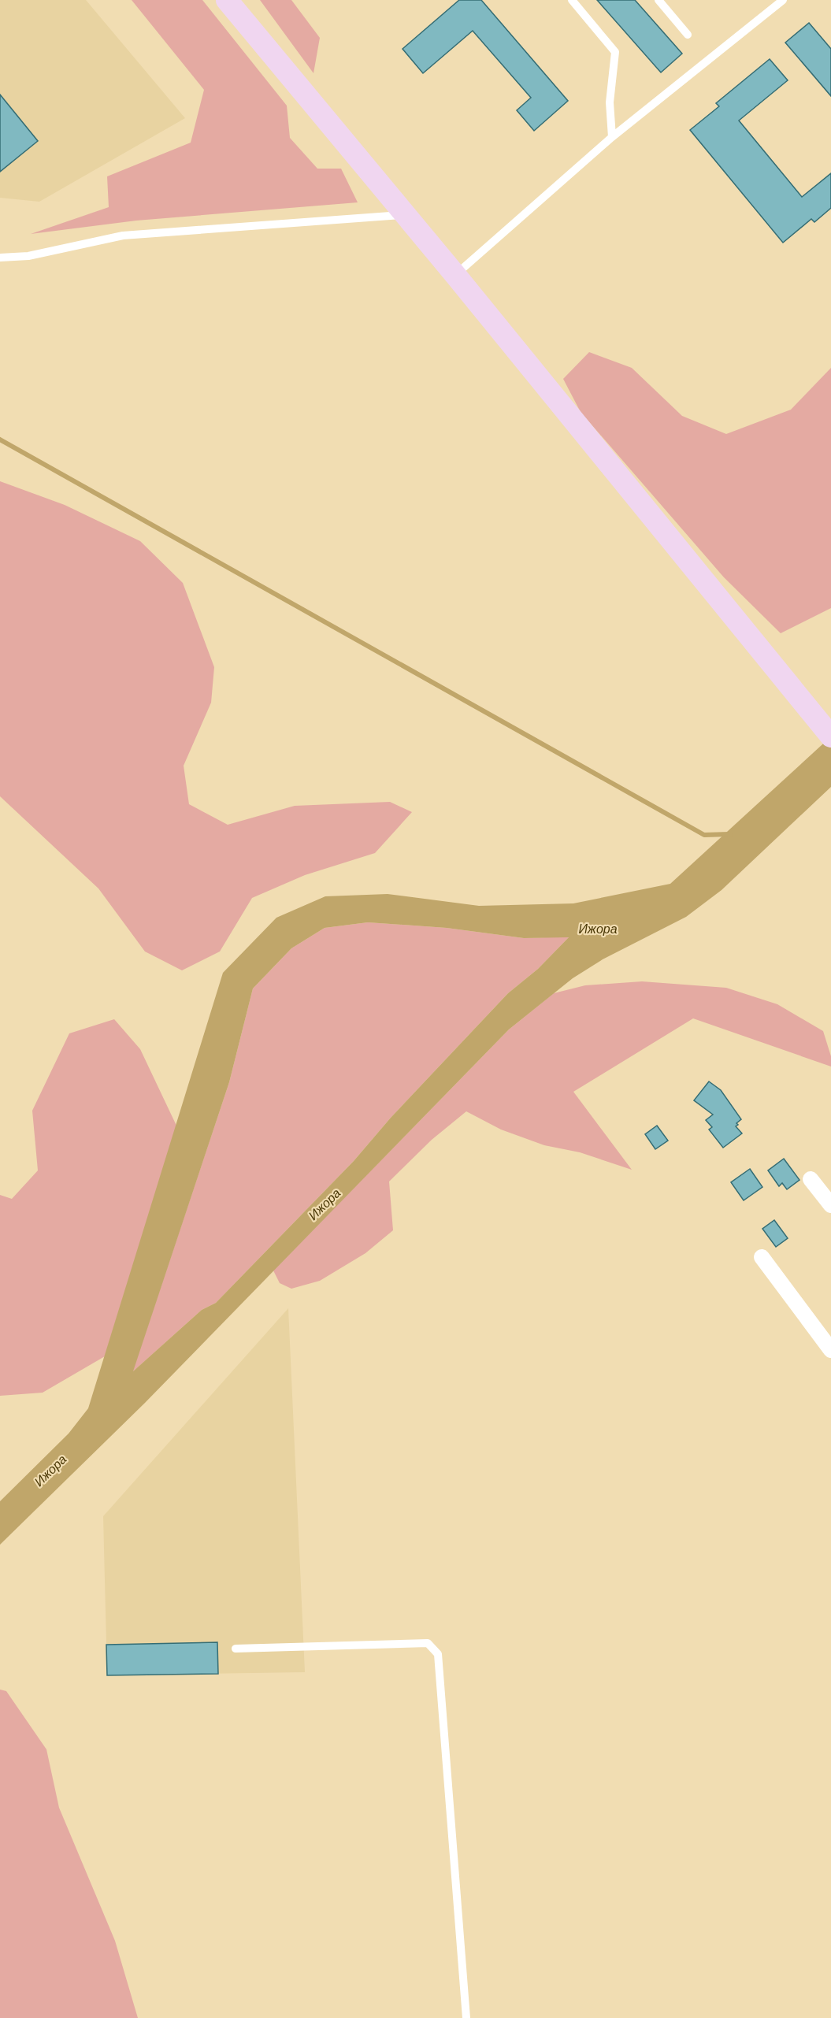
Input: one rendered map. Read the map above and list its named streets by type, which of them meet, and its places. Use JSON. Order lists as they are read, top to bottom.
{
  "water": ["Ижора"]
}
